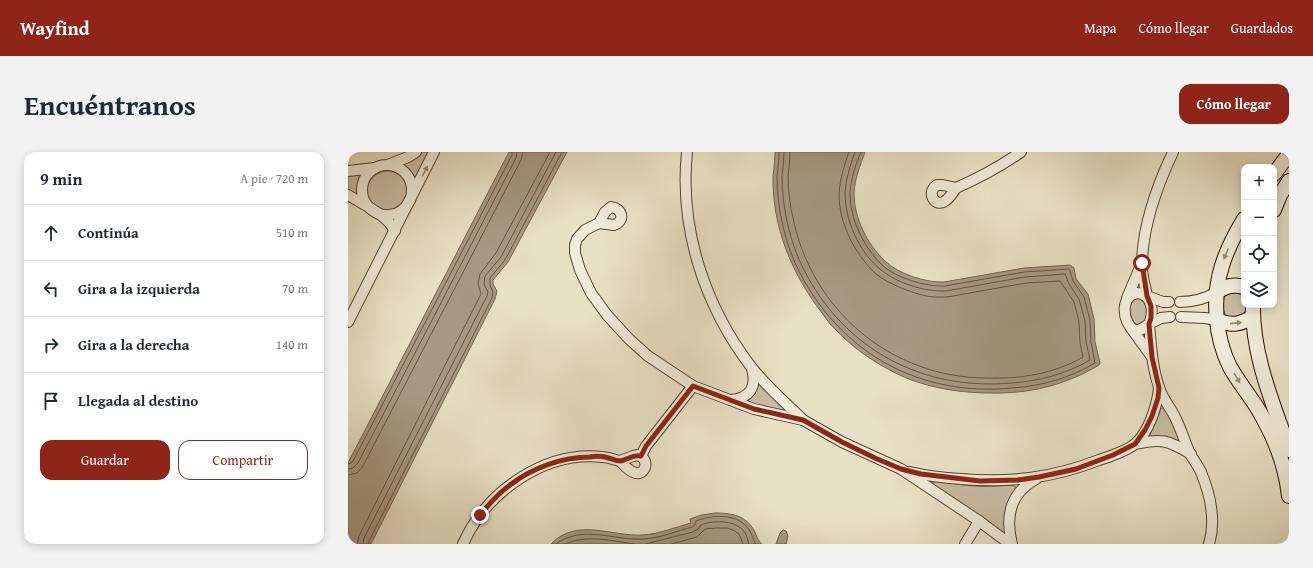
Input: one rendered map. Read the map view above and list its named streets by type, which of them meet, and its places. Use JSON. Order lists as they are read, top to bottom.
{
  "page": {
    "header": "Wayfind",
    "nav": ["Mapa", "Cómo llegar", "Guardados"],
    "title": "Encuéntranos",
    "buttons": [
      "Cómo llegar",
      ["Guardar", "Compartir"]
    ],
    "heading": ["9 min", "A pie · 720 m"],
    "map_buttons": ["+", "−"],
    "list": [
      ["Continúa", "510 m"],
      ["Gira a la izquierda", "70 m"],
      ["Gira a la derecha", "140 m"],
      "Llegada al destino"
    ]
  }
}
